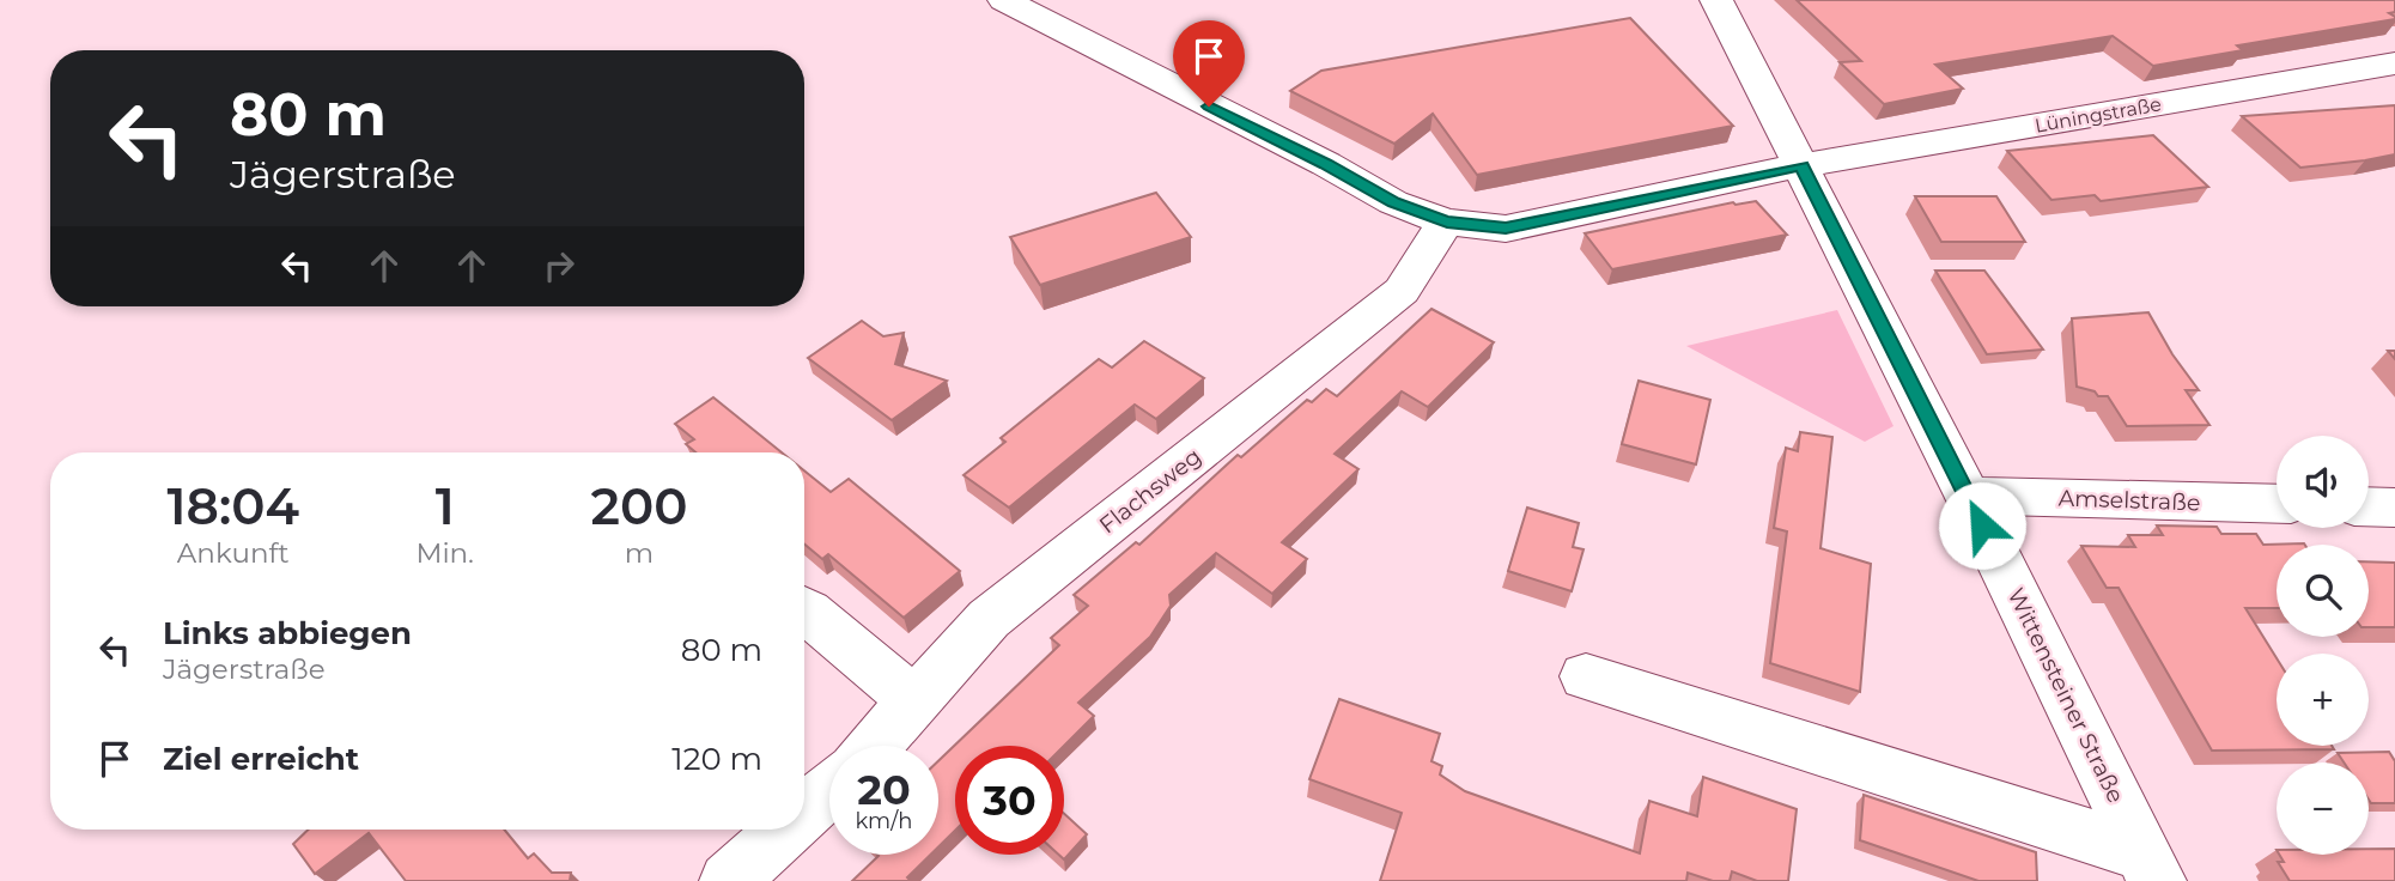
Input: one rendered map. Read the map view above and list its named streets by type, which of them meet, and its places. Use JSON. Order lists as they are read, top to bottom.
{
  "streets": {
    "street": [
      "Lüningstraße",
      "Flachsweg",
      "Amselstraße",
      "Wittensteiner Straße"
    ]
  },
  "crossings": [
    ["Lüningstraße", "Flachsweg"],
    ["Lüningstraße", "Wittensteiner Straße"],
    ["Amselstraße", "Wittensteiner Straße"]
  ],
  "page": {
    "turn": ["80 m", "Jägerstraße"],
    "map_buttons": ["+", "−"],
    "eta": [
      "18:04",
      "Ankunft",
      "1",
      "Min.",
      "200",
      "m"
    ],
    "list": [
      {
        "name": "Links abbiegen",
        "note": "Jägerstraße",
        "value": "80 m"
      },
      {
        "name": "Ziel erreicht",
        "value": "120 m"
      }
    ],
    "speed": "20 km/h",
    "limit": "30"
  }
}
